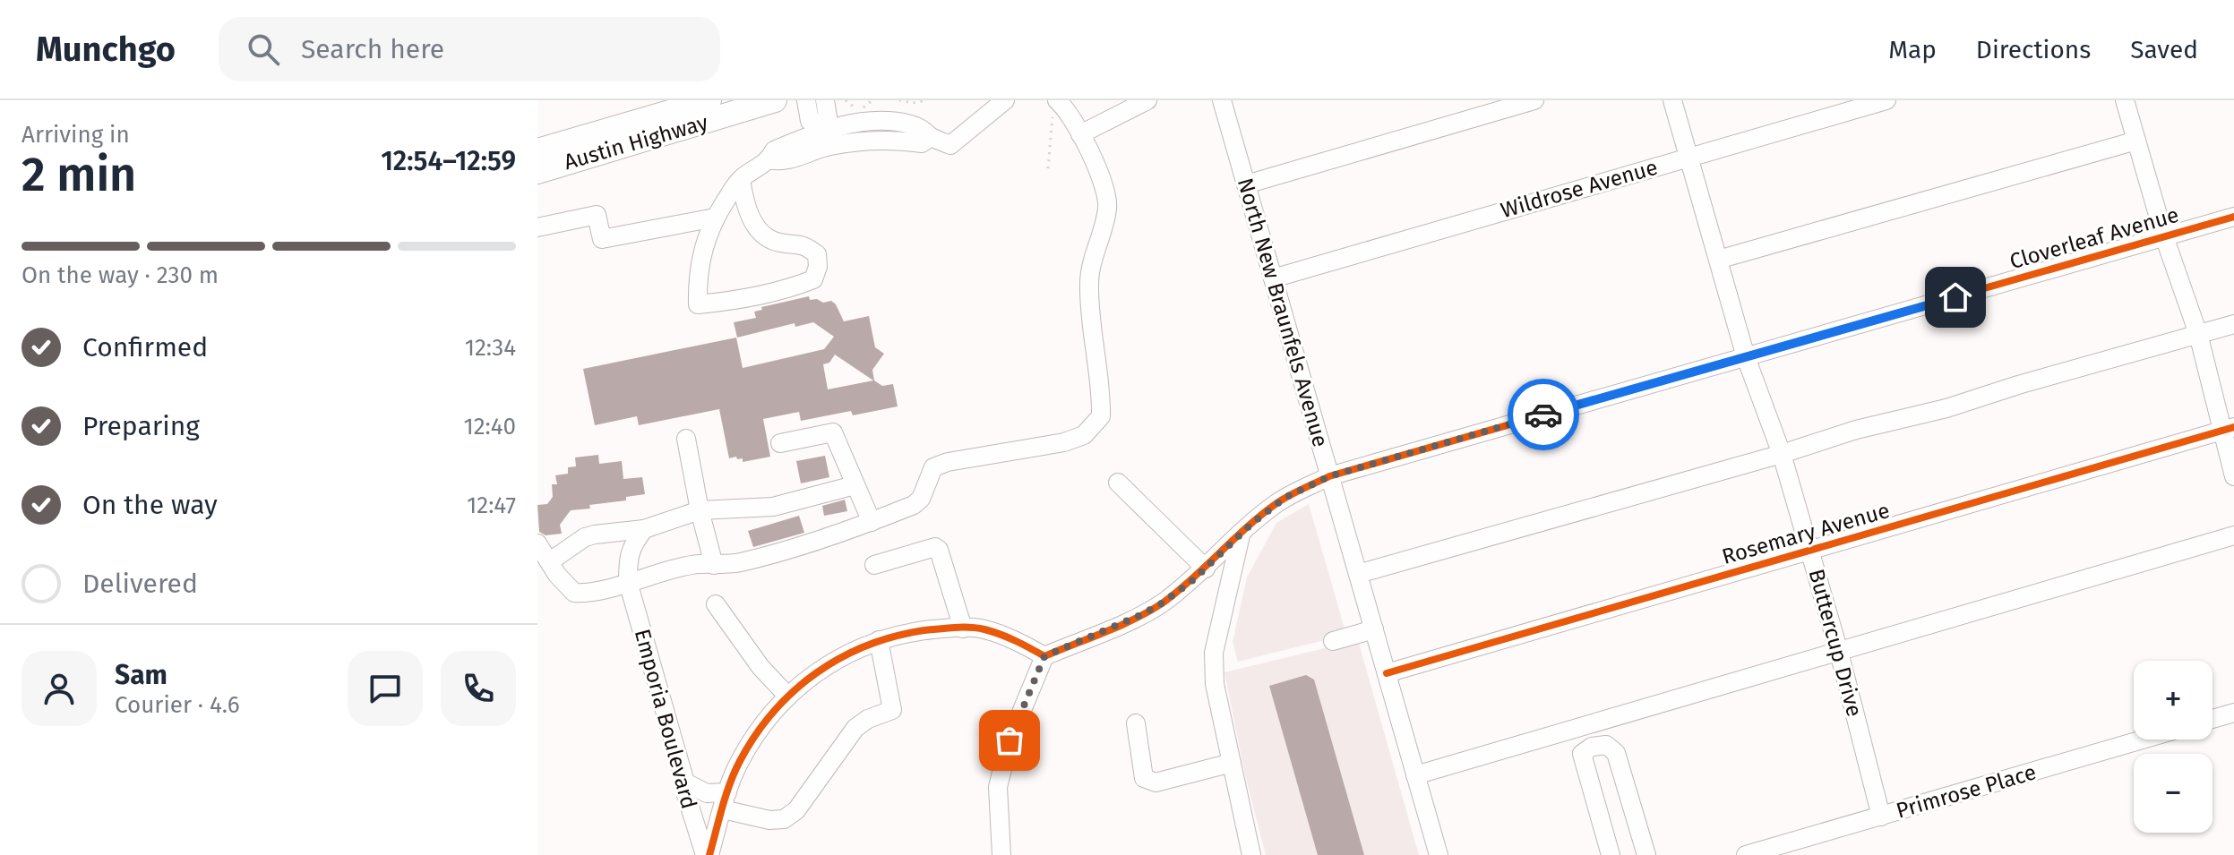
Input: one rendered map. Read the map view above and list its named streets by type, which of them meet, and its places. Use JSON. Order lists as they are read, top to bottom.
{
  "streets": {
    "main road": ["Austin Highway"],
    "street": [
      "Wildrose Avenue",
      "Cloverleaf Avenue",
      "North New Braunfels Avenue",
      "Rosemary Avenue",
      "Buttercup Drive",
      "Emporia Boulevard",
      "Primrose Place"
    ]
  },
  "crossings": [
    ["Wildrose Avenue", "North New Braunfels Avenue"],
    ["Wildrose Avenue", "Buttercup Drive"],
    ["Cloverleaf Avenue", "North New Braunfels Avenue"],
    ["Cloverleaf Avenue", "Buttercup Drive"],
    ["North New Braunfels Avenue", "Rosemary Avenue"],
    ["Rosemary Avenue", "Buttercup Drive"],
    ["Buttercup Drive", "Primrose Place"]
  ],
  "page": {
    "header": "Munchgo",
    "search": "Search here",
    "nav": ["Map", "Directions", "Saved"],
    "heading": ["2 min", "Arriving in", "12:54–12:59"],
    "panel": ["Sam", "Courier · 4.6"],
    "bar": "On the way · 230 m",
    "list": [
      ["Confirmed", "12:34"],
      ["Preparing", "12:40"],
      ["On the way", "12:47"],
      "Delivered"
    ],
    "map_buttons": ["+", "−"]
  }
}
